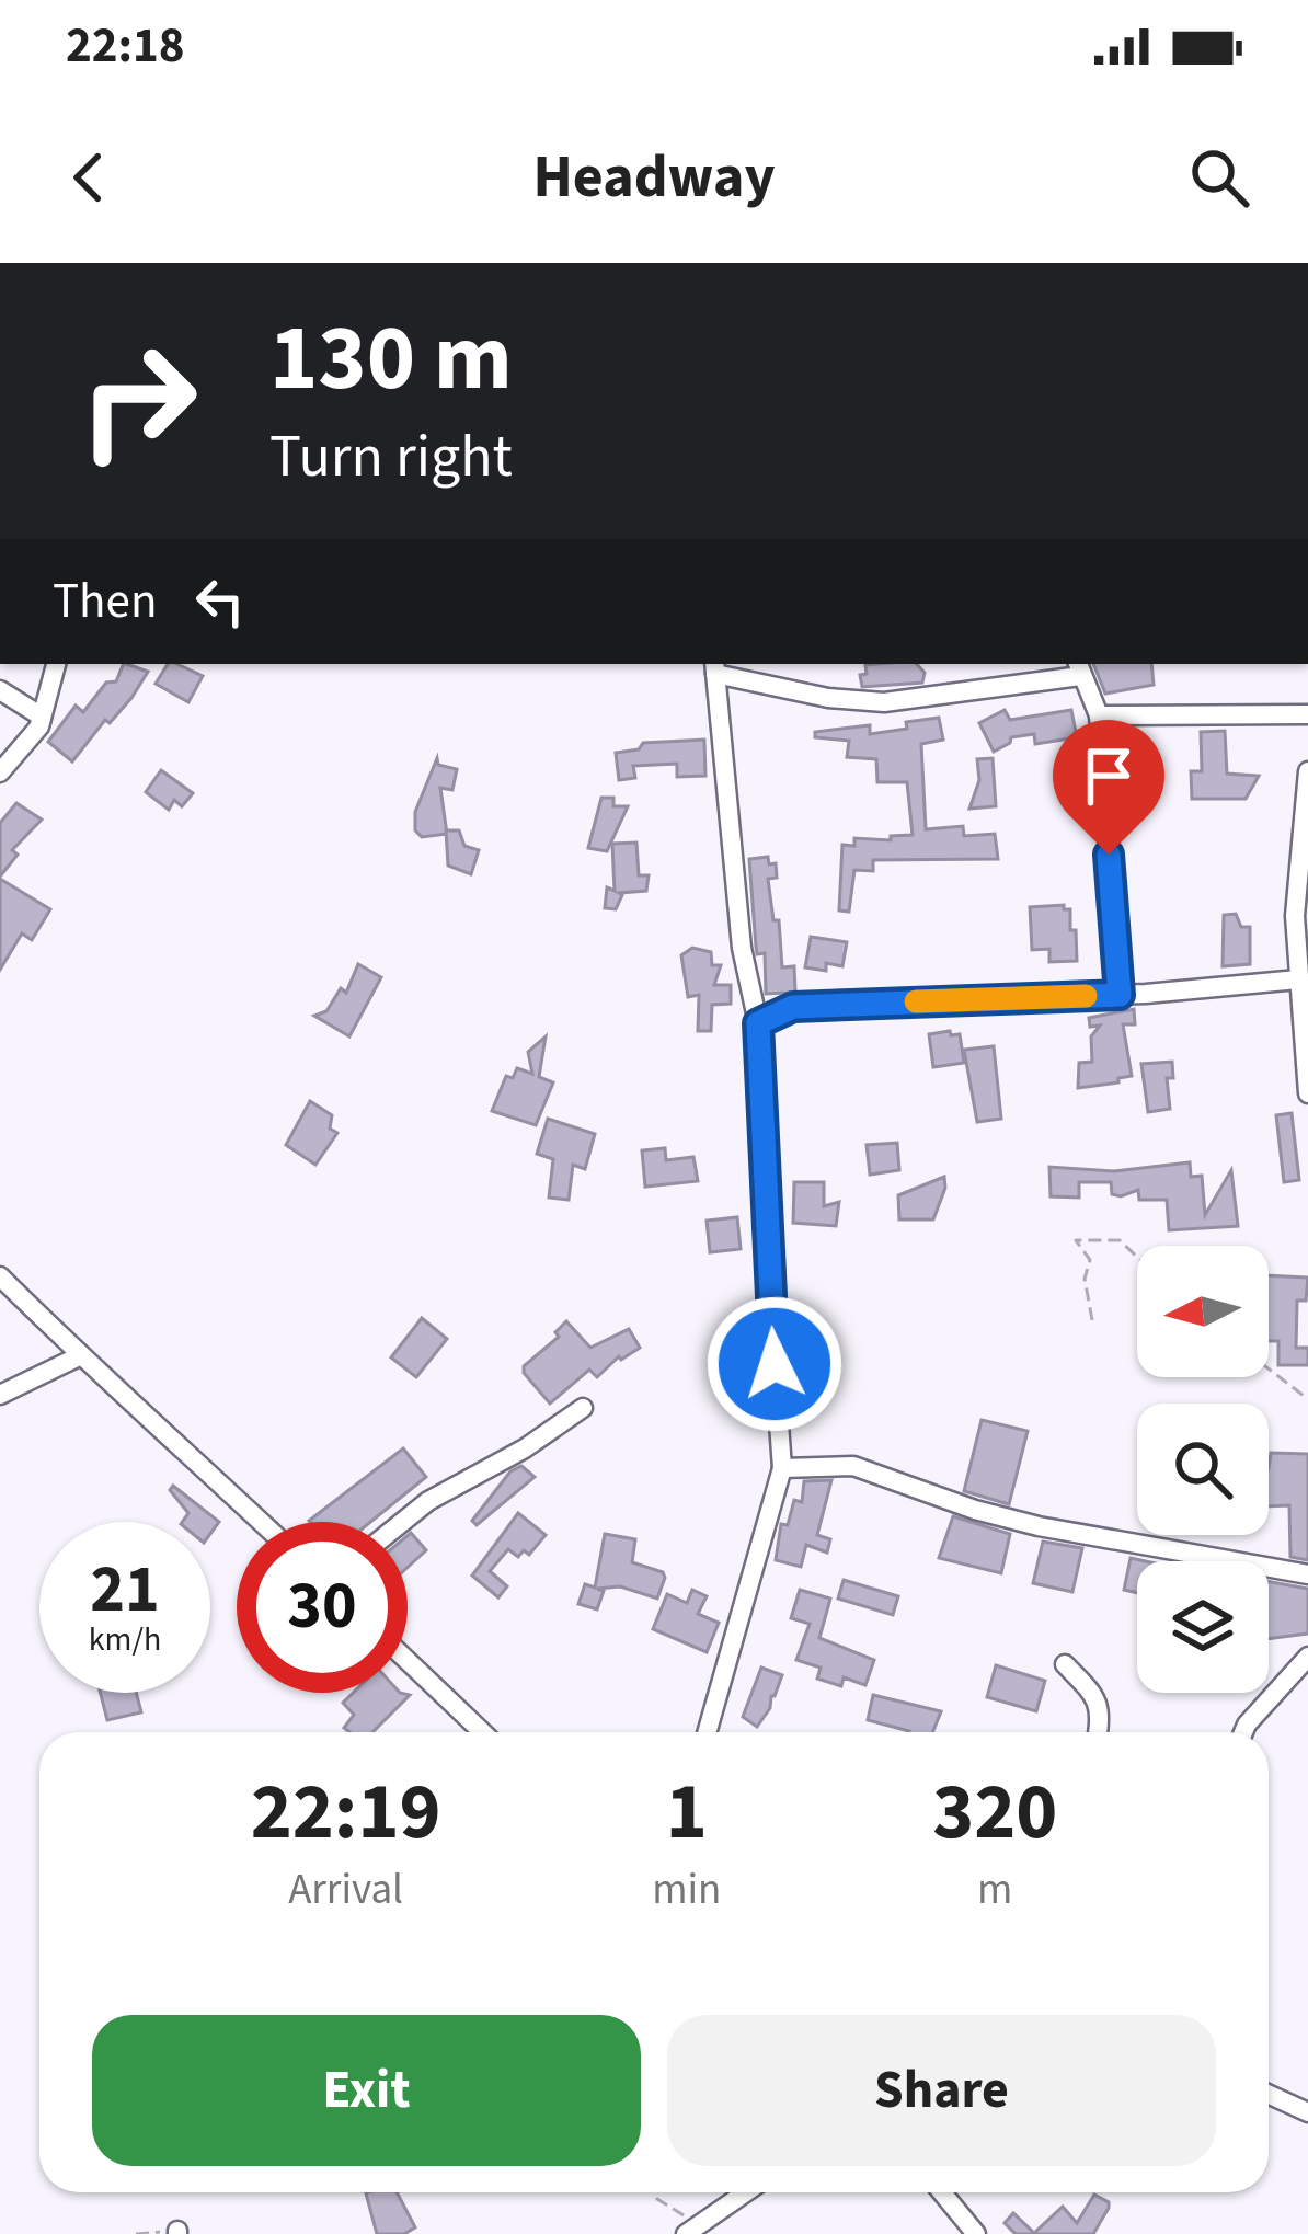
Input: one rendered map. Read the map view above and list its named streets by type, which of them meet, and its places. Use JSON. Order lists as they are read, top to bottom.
{
  "north": "left",
  "page": {
    "status": "22:18",
    "header": "Headway",
    "turn": ["130 m", "Turn right"],
    "then": "Then",
    "speed": "21 km/h",
    "limit": "30",
    "eta": [
      "22:19",
      "Arrival",
      "1",
      "min",
      "320",
      "m"
    ],
    "buttons": ["Exit", "Share"]
  }
}
